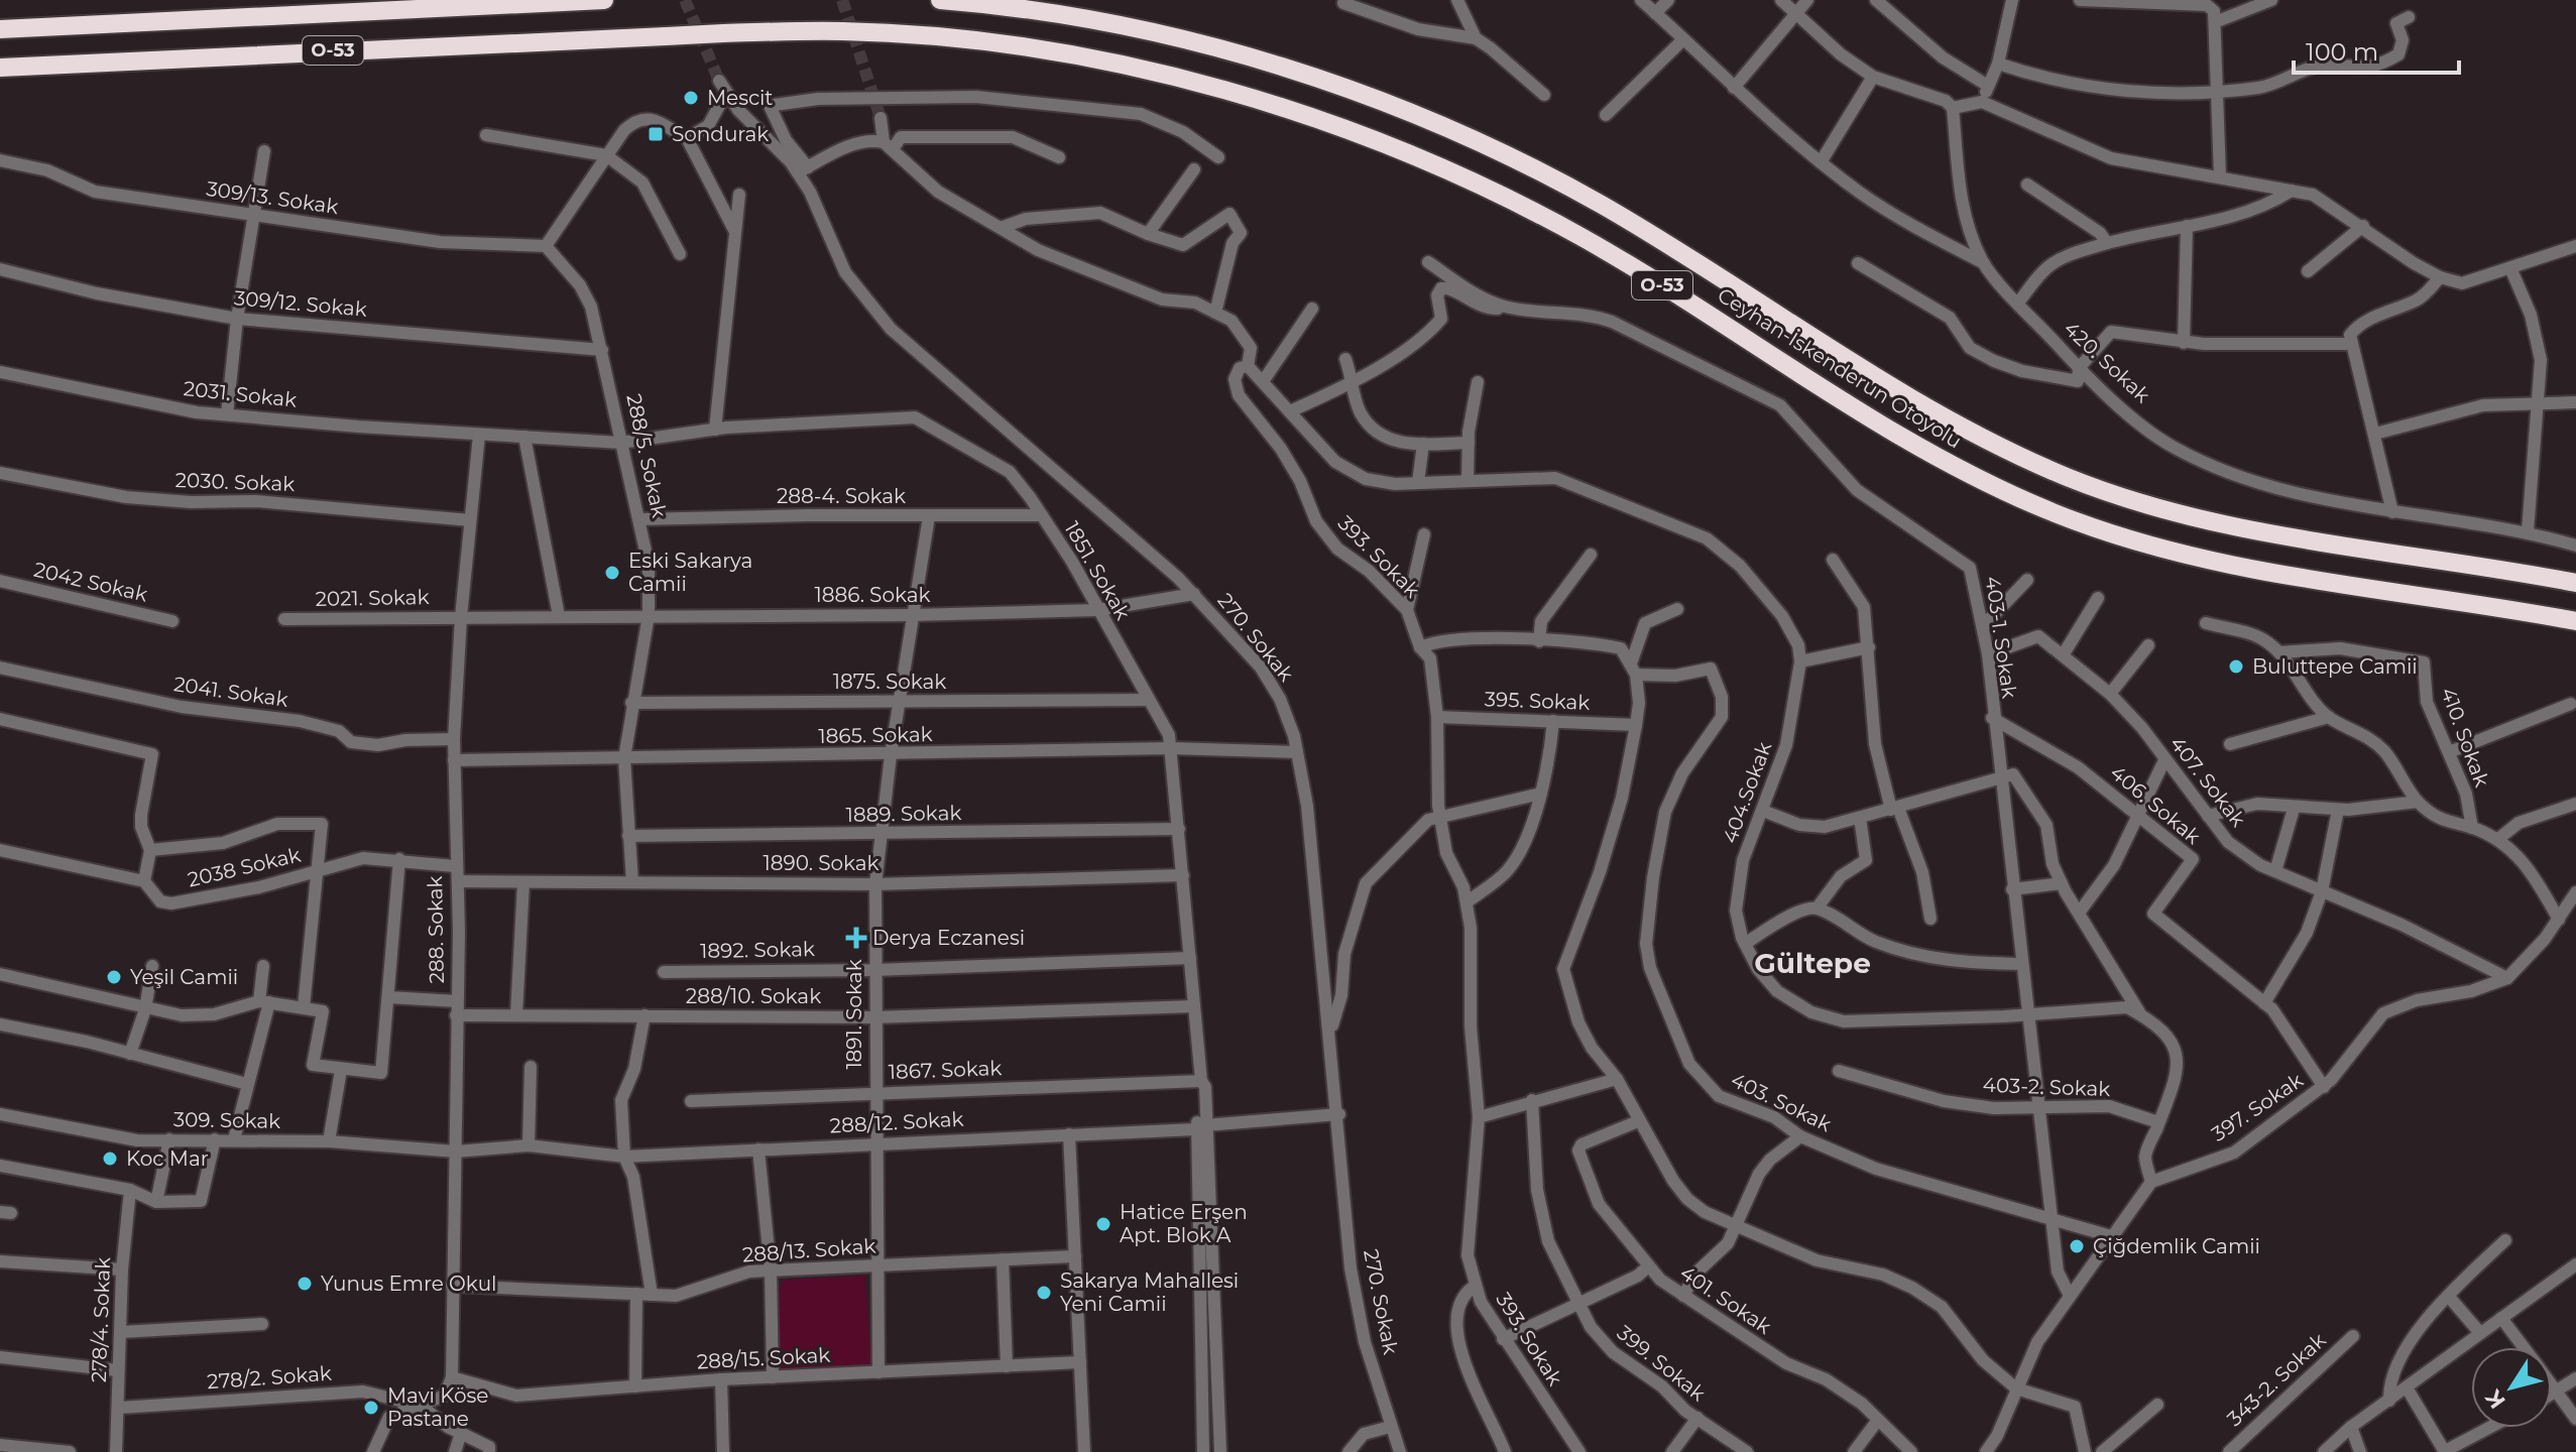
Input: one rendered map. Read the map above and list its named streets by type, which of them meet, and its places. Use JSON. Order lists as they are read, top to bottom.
{
  "streets": {
    "highway": ["O-53", "Ceyhan-İskenderun Otoyolu"],
    "street": [
      "309/13. Sokak",
      "309/12. Sokak",
      "420. Sokak",
      "2031. Sokak",
      "288/5. Sokak",
      "2030. Sokak",
      "288-4. Sokak",
      "393. Sokak",
      "1851. Sokak",
      "2042 Sokak",
      "1886. Sokak",
      "2021. Sokak",
      "270. Sokak",
      "403-1. Sokak",
      "1875. Sokak",
      "2041. Sokak",
      "395. Sokak",
      "1865. Sokak",
      "410. Sokak",
      "407. Sokak",
      "404.Sokak",
      "406. Sokak",
      "1889. Sokak",
      "1890. Sokak",
      "2038 Sokak",
      "288. Sokak",
      "1892. Sokak",
      "288/10. Sokak",
      "1891. Sokak",
      "1867. Sokak",
      "403-2. Sokak",
      "403. Sokak",
      "397. Sokak",
      "309. Sokak",
      "288/12. Sokak",
      "288/13. Sokak",
      "401. Sokak",
      "278/4. Sokak",
      "288/15. Sokak",
      "399. Sokak",
      "278/2. Sokak",
      "343-2. Sokak"
    ]
  },
  "crossings": [
    ["309/13. Sokak", "288/5. Sokak"],
    ["309/12. Sokak", "288/5. Sokak"],
    ["2031. Sokak", "1851. Sokak"],
    ["2031. Sokak", "288. Sokak"],
    ["288/5. Sokak", "288-4. Sokak"],
    ["288/5. Sokak", "1851. Sokak"],
    ["288/5. Sokak", "1886. Sokak"],
    ["288/5. Sokak", "1875. Sokak"],
    ["288/5. Sokak", "1865. Sokak"],
    ["288/5. Sokak", "1889. Sokak"],
    ["288/5. Sokak", "1890. Sokak"],
    ["2030. Sokak", "288. Sokak"],
    ["288-4. Sokak", "1851. Sokak"],
    ["288-4. Sokak", "1891. Sokak"],
    ["393. Sokak", "395. Sokak"],
    ["393. Sokak", "404.Sokak"],
    ["1851. Sokak", "1886. Sokak"],
    ["1851. Sokak", "1875. Sokak"],
    ["1851. Sokak", "1865. Sokak"],
    ["1851. Sokak", "1889. Sokak"],
    ["1851. Sokak", "1890. Sokak"],
    ["1851. Sokak", "1892. Sokak"],
    ["1851. Sokak", "288/10. Sokak"],
    ["1851. Sokak", "1867. Sokak"],
    ["1851. Sokak", "288/12. Sokak"],
    ["1886. Sokak", "2021. Sokak"],
    ["1886. Sokak", "270. Sokak"],
    ["1886. Sokak", "1891. Sokak"],
    ["2021. Sokak", "288. Sokak"],
    ["270. Sokak", "1865. Sokak"],
    ["270. Sokak", "288/12. Sokak"],
    ["403-1. Sokak", "407. Sokak"],
    ["403-1. Sokak", "404.Sokak"],
    ["403-1. Sokak", "406. Sokak"],
    ["403-1. Sokak", "403-2. Sokak"],
    ["403-1. Sokak", "403. Sokak"],
    ["1875. Sokak", "1891. Sokak"],
    ["2041. Sokak", "288. Sokak"],
    ["1865. Sokak", "288. Sokak"],
    ["1865. Sokak", "1891. Sokak"],
    ["407. Sokak", "397. Sokak"],
    ["406. Sokak", "397. Sokak"],
    ["1889. Sokak", "1891. Sokak"],
    ["1890. Sokak", "288. Sokak"],
    ["1890. Sokak", "1891. Sokak"],
    ["288. Sokak", "288/10. Sokak"],
    ["288. Sokak", "309. Sokak"],
    ["288. Sokak", "288/12. Sokak"],
    ["288. Sokak", "288/13. Sokak"],
    ["288. Sokak", "288/15. Sokak"],
    ["1892. Sokak", "1891. Sokak"],
    ["288/10. Sokak", "1891. Sokak"],
    ["1891. Sokak", "1867. Sokak"],
    ["1891. Sokak", "288/12. Sokak"],
    ["1891. Sokak", "288/13. Sokak"],
    ["1891. Sokak", "288/15. Sokak"],
    ["309. Sokak", "288/12. Sokak"],
    ["278/4. Sokak", "278/2. Sokak"]
  ],
  "districts": ["Gültepe"],
  "places": {
    "other": [
      "Mescit",
      "Eski Sakarya Camii",
      "Buluttepe Camii",
      "Yeşil Camii",
      "Koc Mar",
      "Hatice Erşen Apt. Blok A",
      "Çiğdemlik Camii",
      "Yunus Emre Okul",
      "Sakarya Mahallesi Yeni Camii",
      "Mavi Köse Pastane"
    ],
    "transit": ["Sondurak"],
    "health": ["Derya Eczanesi"]
  },
  "scale_bar": "100 m",
  "north": "bottom left"
}
